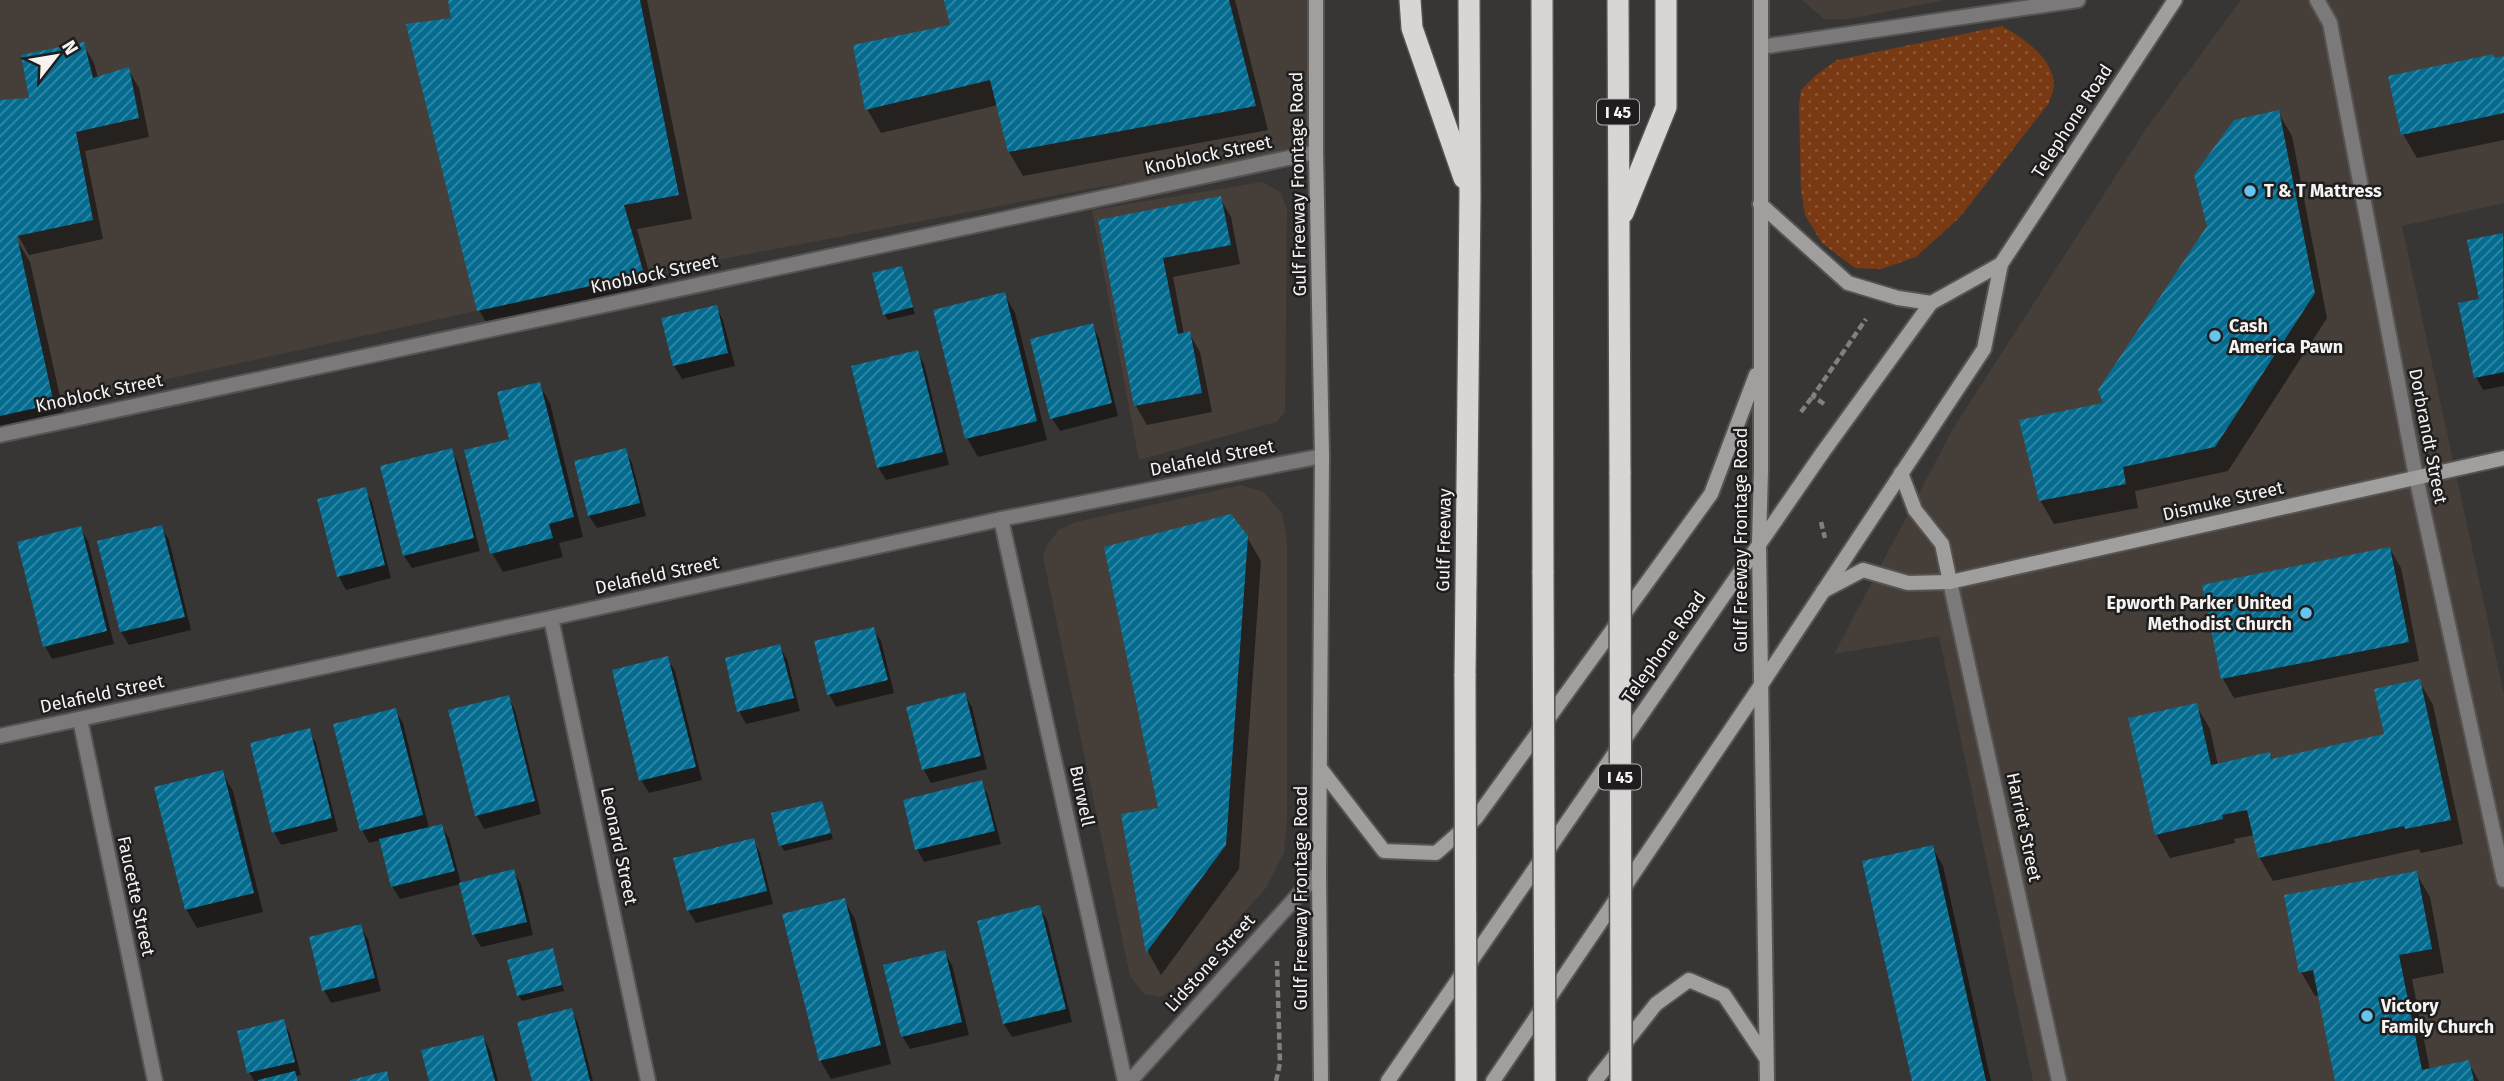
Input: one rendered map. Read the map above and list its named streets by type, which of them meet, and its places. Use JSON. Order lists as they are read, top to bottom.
{
  "streets": {
    "highway": ["I 45", "Gulf Freeway"],
    "main road": ["Telephone Road", "Gulf Freeway Frontage Road", "Dismuke Street"],
    "street": [
      "Knoblock Street",
      "Dorbrandt Street",
      "Delafield Street",
      "Burwell",
      "Harriet Street",
      "Leonard Street",
      "Faucette Street",
      "Lidstone Street"
    ]
  },
  "crossings": [
    ["Telephone Road", "Gulf Freeway Frontage Road"],
    ["Telephone Road", "Dismuke Street"],
    ["Knoblock Street", "Gulf Freeway Frontage Road"],
    ["Gulf Freeway Frontage Road", "Delafield Street"],
    ["Gulf Freeway Frontage Road", "Lidstone Street"],
    ["Dorbrandt Street", "Dismuke Street"],
    ["Delafield Street", "Burwell"],
    ["Delafield Street", "Leonard Street"],
    ["Delafield Street", "Faucette Street"],
    ["Dismuke Street", "Harriet Street"],
    ["Burwell", "Lidstone Street"]
  ],
  "places": [
    "T & T Mattress",
    "Cash America Pawn",
    "Epworth Parker United Methodist Church",
    "Victory Family Church"
  ],
  "north": "top right"
}
